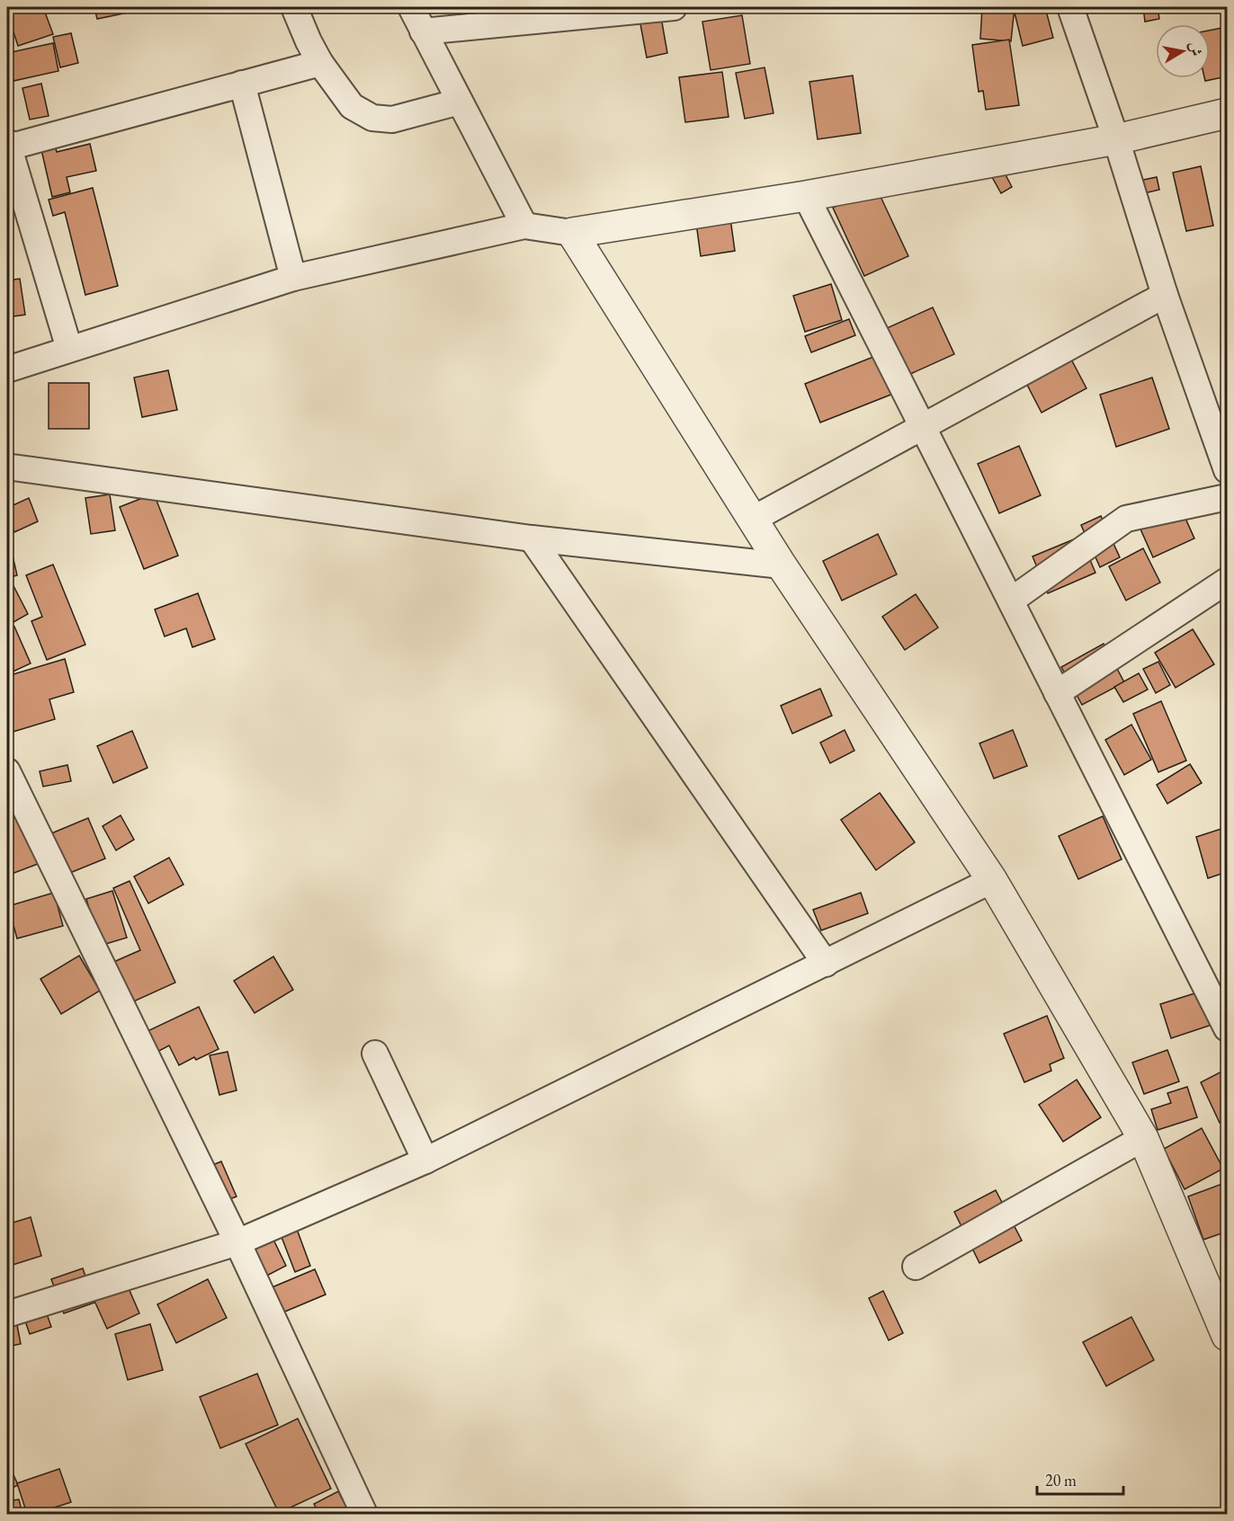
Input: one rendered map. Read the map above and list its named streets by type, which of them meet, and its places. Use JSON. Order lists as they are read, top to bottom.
{
  "scale_bar": "20 m",
  "north": "right"
}
